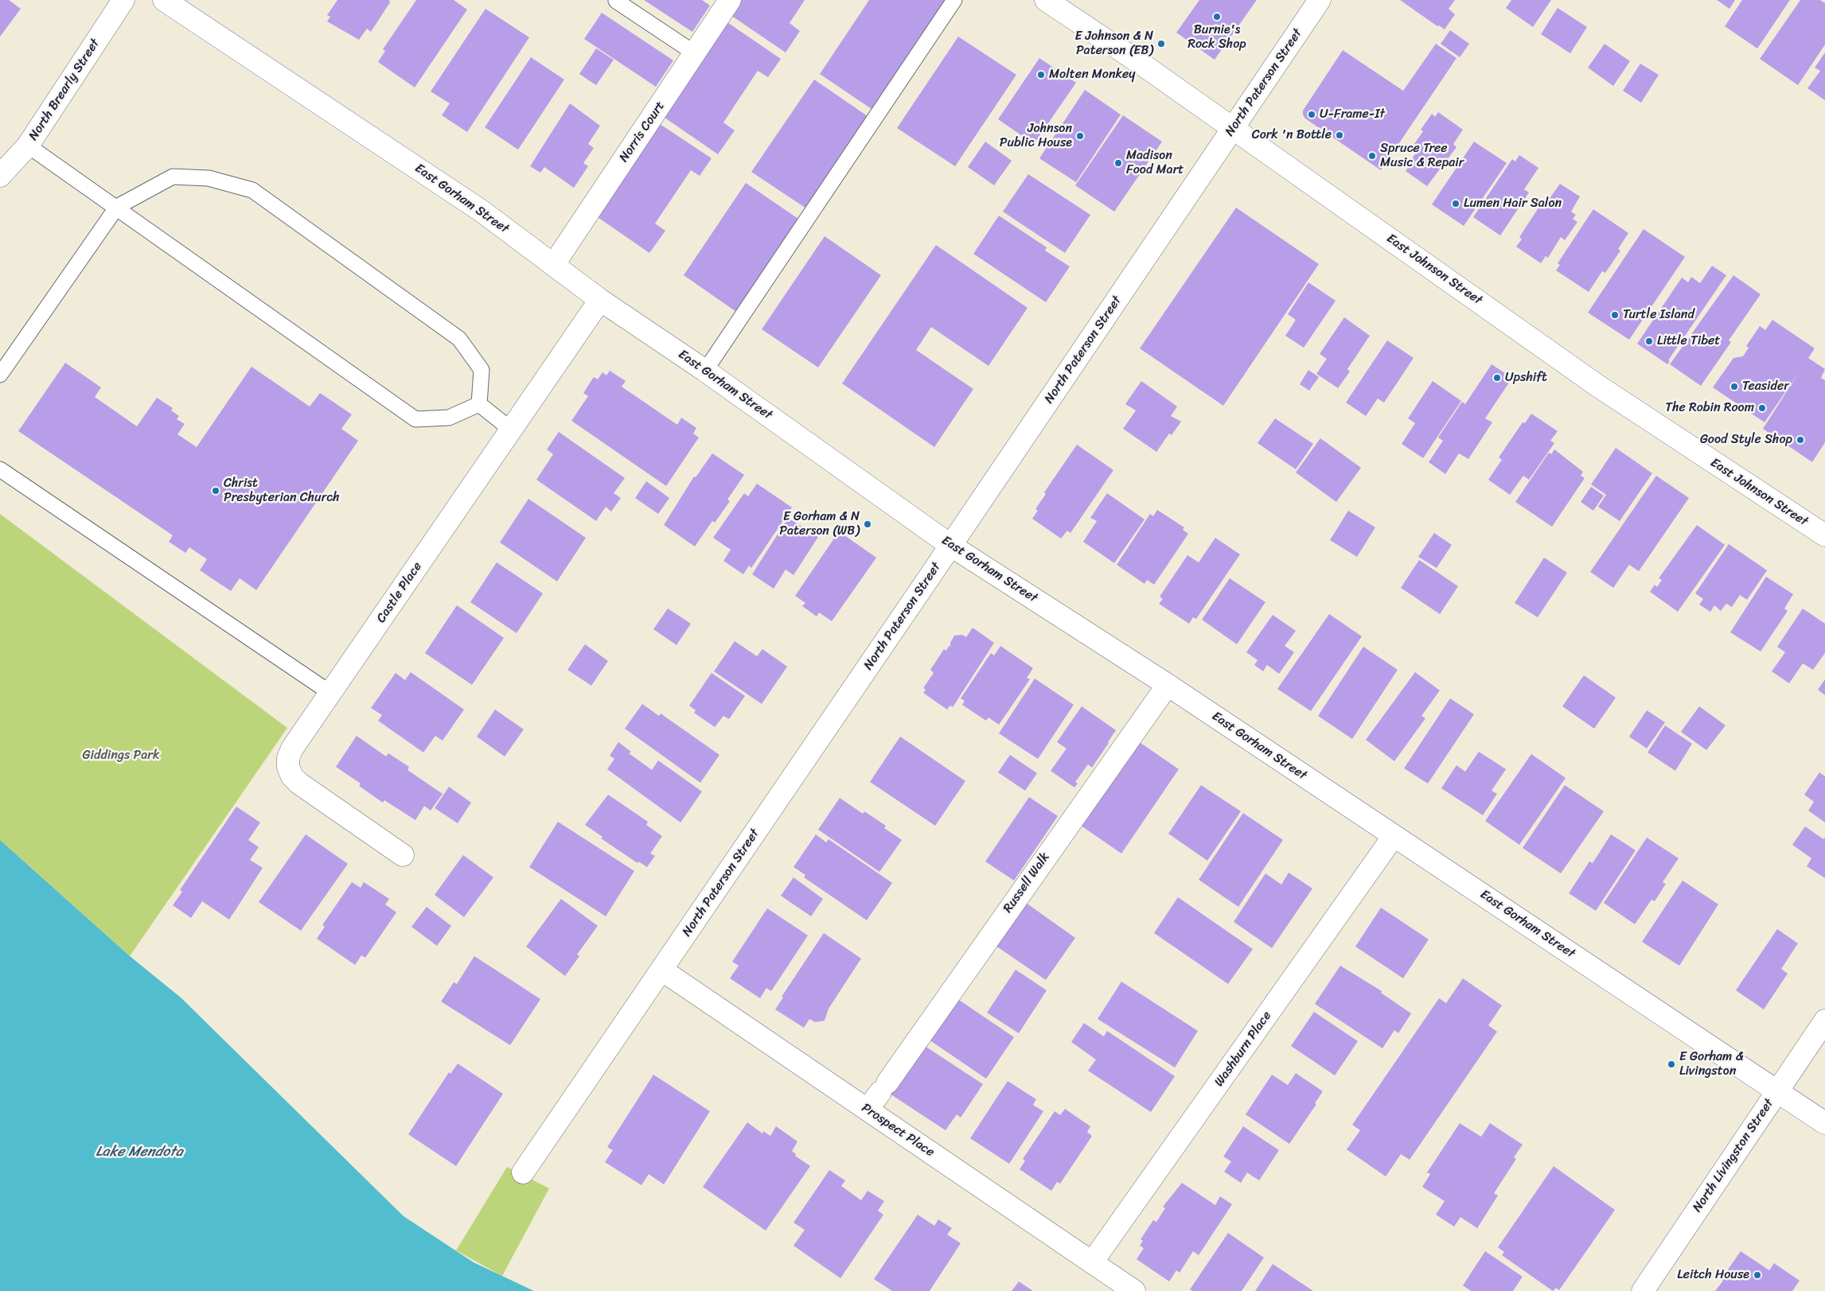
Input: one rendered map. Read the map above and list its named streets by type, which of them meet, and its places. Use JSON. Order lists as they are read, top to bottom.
{
  "streets": {
    "street": [
      "North Paterson Street",
      "North Brearly Street",
      "Norris Court",
      "East Gorham Street",
      "East Johnson Street",
      "Castle Place",
      "Russell Walk",
      "Washburn Place",
      "Prospect Place",
      "North Livingston Street"
    ]
  },
  "crossings": [
    ["North Paterson Street", "East Gorham Street"],
    ["North Paterson Street", "East Johnson Street"],
    ["North Paterson Street", "Prospect Place"],
    ["Norris Court", "East Gorham Street"],
    ["East Gorham Street", "Castle Place"],
    ["East Gorham Street", "Russell Walk"],
    ["East Gorham Street", "Washburn Place"],
    ["East Gorham Street", "North Livingston Street"],
    ["Russell Walk", "Prospect Place"],
    ["Washburn Place", "Prospect Place"]
  ],
  "water": ["Lake Mendota"],
  "parks": ["Giddings Park"],
  "places": [
    "Burnie's Rock Shop",
    "E Johnson & N Paterson (EB)",
    "Molten Monkey",
    "U-Frame-It",
    "Cork 'n Bottle",
    "Johnson Public House",
    "Spruce Tree Music & Repair",
    "Madison Food Mart",
    "Lumen Hair Salon",
    "Turtle Island",
    "Little Tibet",
    "Upshift",
    "Teasider",
    "The Robin Room",
    "Good Style Shop",
    "Christ Presbyterian Church",
    "E Gorham & N Paterson (WB)",
    "E Gorham & Livingston",
    "Leitch House"
  ]
}
